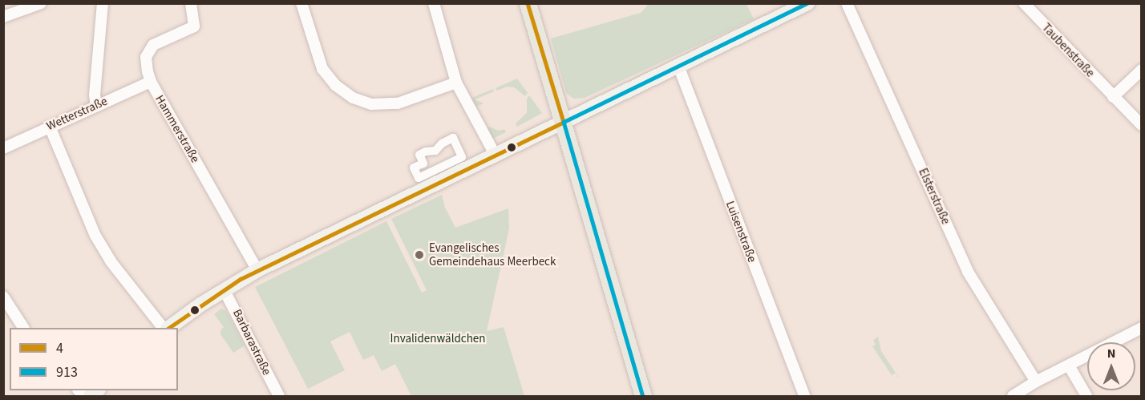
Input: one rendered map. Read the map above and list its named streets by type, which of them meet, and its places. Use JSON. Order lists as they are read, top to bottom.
{
  "streets": {
    "street": [
      "Taubenstraße",
      "Wetterstraße",
      "Hammerstraße",
      "Elsterstraße",
      "Luisenstraße",
      "Barbarastraße"
    ]
  },
  "crossings": [
    ["Wetterstraße", "Hammerstraße"]
  ],
  "parks": ["Invalidenwäldchen"],
  "places": ["Evangelisches Gemeindehaus Meerbeck"],
  "lines": ["transit line 4", "transit line 913"],
  "legend": ["4", "913"],
  "north": "top"
}
